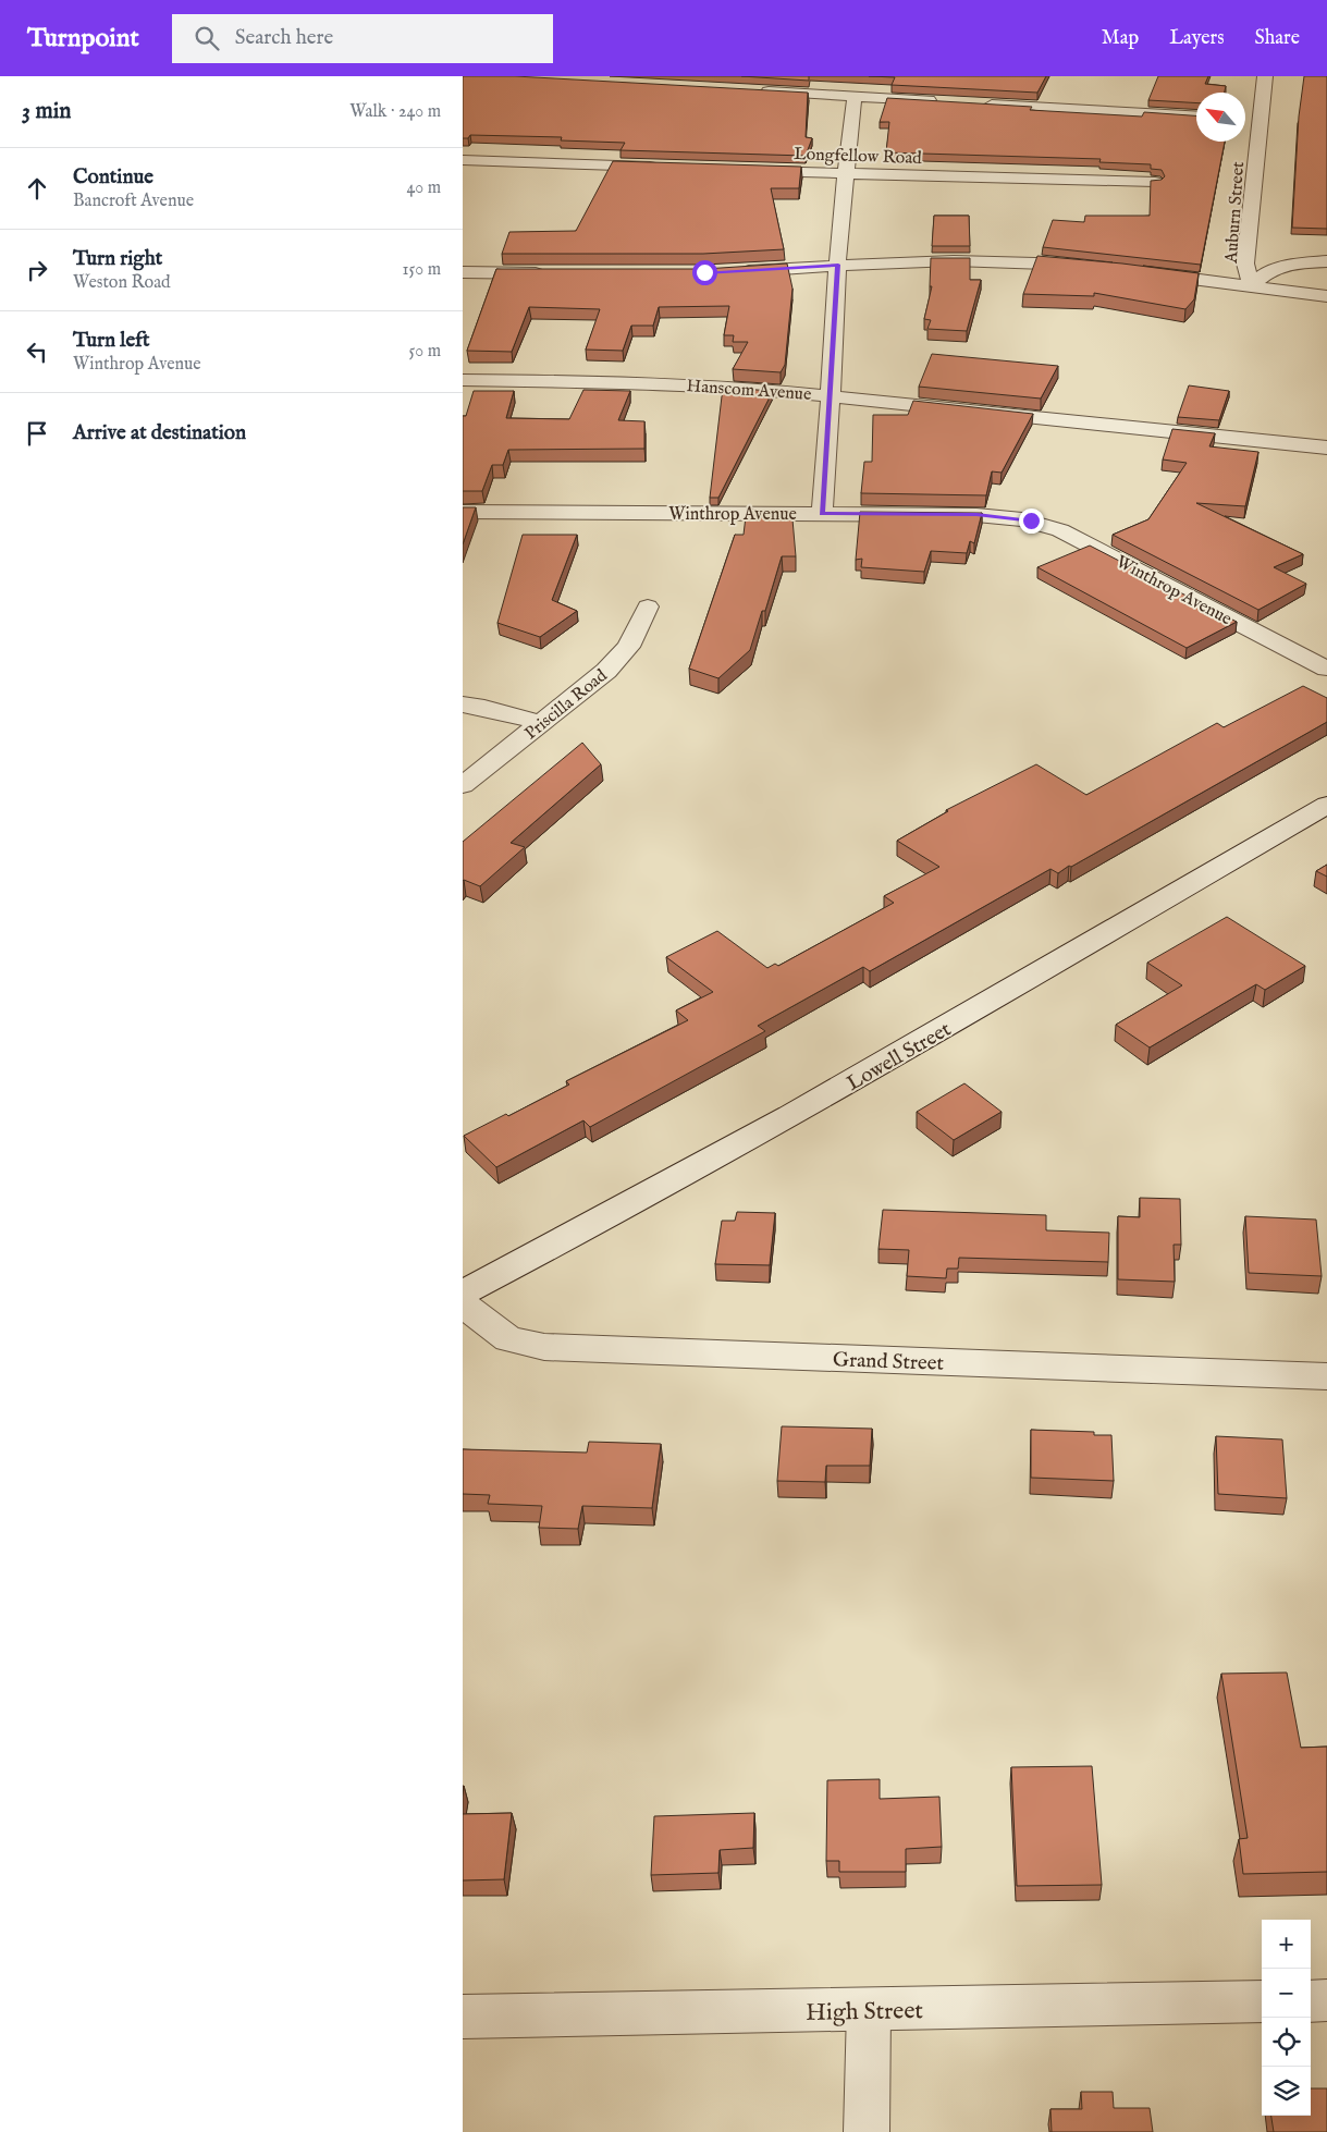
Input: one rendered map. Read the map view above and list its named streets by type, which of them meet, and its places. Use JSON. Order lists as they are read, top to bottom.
{
  "streets": {
    "street": [
      "Longfellow Road",
      "Auburn Street",
      "Hanscom Avenue",
      "Winthrop Avenue",
      "Priscilla Road",
      "Lowell Street",
      "Grand Street",
      "High Street"
    ]
  },
  "north": "top left",
  "page": {
    "header": "Turnpoint",
    "search": "Search here",
    "nav": ["Map", "Layers", "Share"],
    "heading": ["3 min", "Walk · 240 m"],
    "list": [
      ["Continue", "Bancroft Avenue", "40 m"],
      ["Turn right", "Weston Road", "150 m"],
      ["Turn left", "Winthrop Avenue", "50 m"],
      "Arrive at destination"
    ],
    "map_buttons": ["+", "−"]
  }
}
